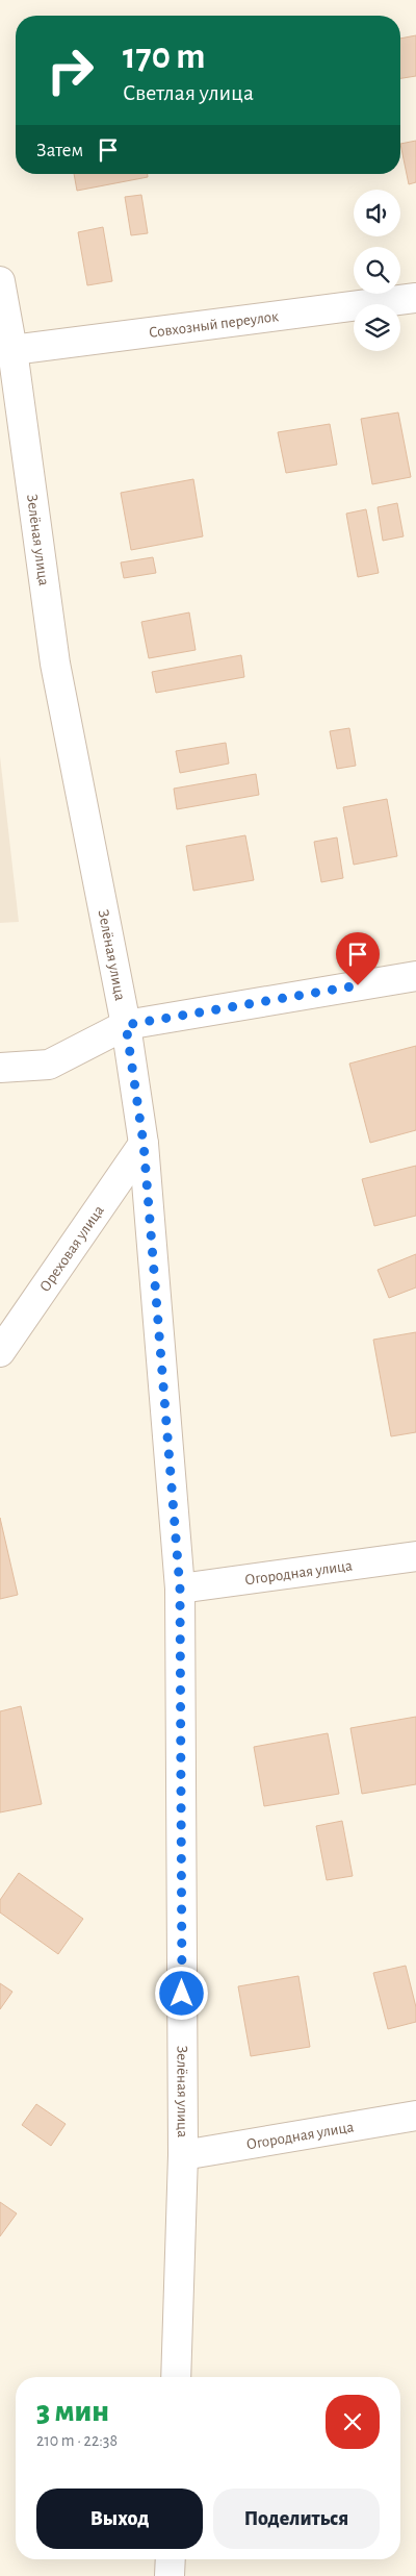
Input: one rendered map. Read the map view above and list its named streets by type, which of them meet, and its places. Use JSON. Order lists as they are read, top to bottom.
{
  "streets": {
    "street": [
      "Совхозный переулок",
      "Зелёная улица",
      "Ореховая улица",
      "Огородная улица"
    ]
  },
  "crossings": [
    ["Совхозный переулок", "Зелёная улица"],
    ["Зелёная улица", "Ореховая улица"],
    ["Зелёная улица", "Огородная улица"]
  ],
  "page": {
    "turn": ["170 m", "Светлая улица"],
    "then": "Затем",
    "heading": ["3 мин", "210 m · 22:38"],
    "buttons": ["Выход", "Поделиться"]
  }
}
